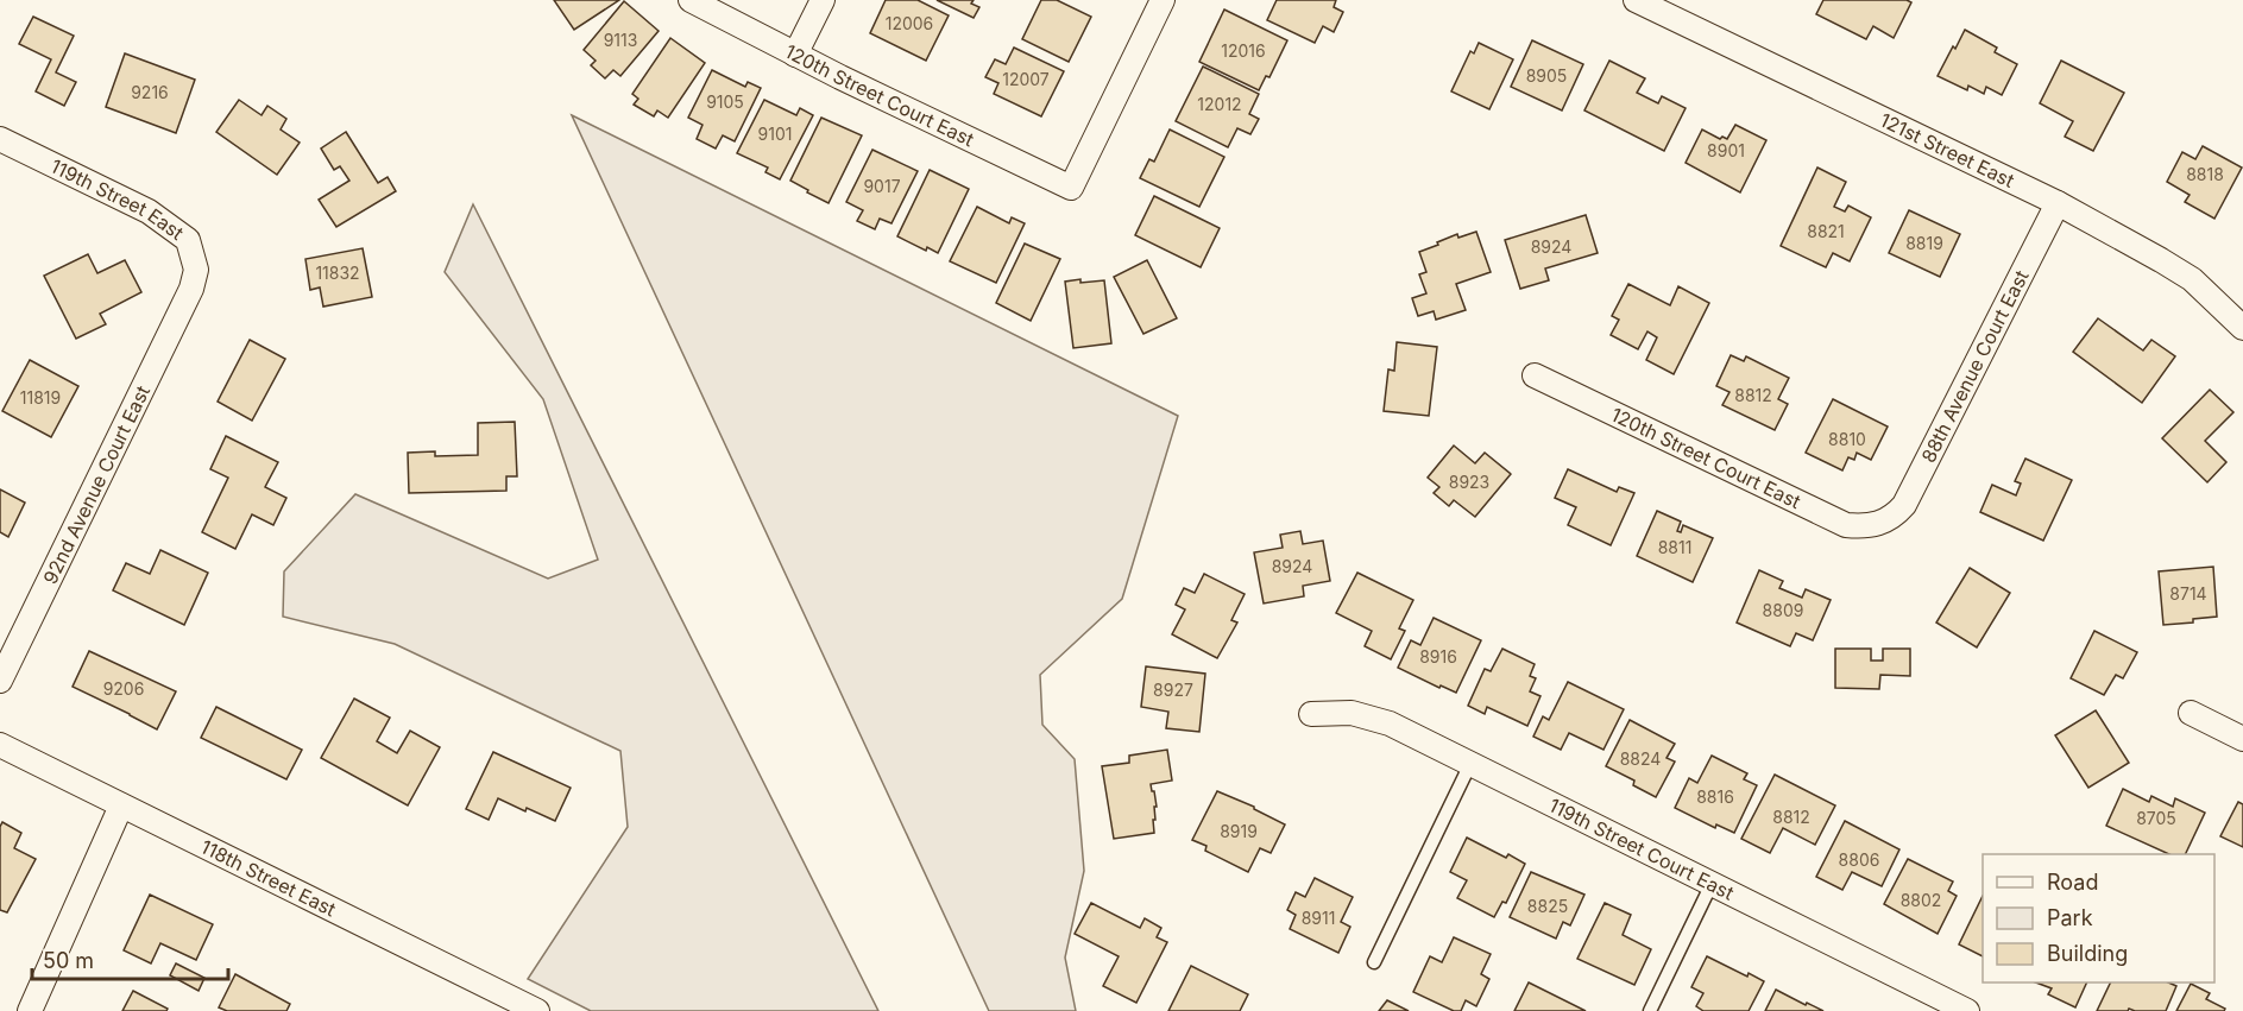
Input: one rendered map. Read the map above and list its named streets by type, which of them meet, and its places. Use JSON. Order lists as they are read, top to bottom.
{
  "streets": {
    "street": [
      "120th Street Court East",
      "121st Street East",
      "119th Street East",
      "88th Avenue Court East",
      "92nd Avenue Court East",
      "119th Street Court East",
      "118th Street East"
    ]
  },
  "crossings": [
    ["120th Street Court East", "88th Avenue Court East"],
    ["121st Street East", "88th Avenue Court East"],
    ["119th Street East", "92nd Avenue Court East"]
  ],
  "house_numbers": [
    "12006",
    "9113",
    "12016",
    "8905",
    "12007",
    "9216",
    "9105",
    "12012",
    "9101",
    "8901",
    "8818",
    "9017",
    "8821",
    "8819",
    "8924",
    "11832",
    "8812",
    "11819",
    "8810",
    "8923",
    "8811",
    "8924",
    "8714",
    "8809",
    "8916",
    "9206",
    "8927",
    "8824",
    "8816",
    "8812",
    "8705",
    "8919",
    "8806",
    "8802",
    "8825",
    "8911"
  ],
  "legend": ["Road", "Park", "Building"],
  "scale_bar": "50 m"
}
